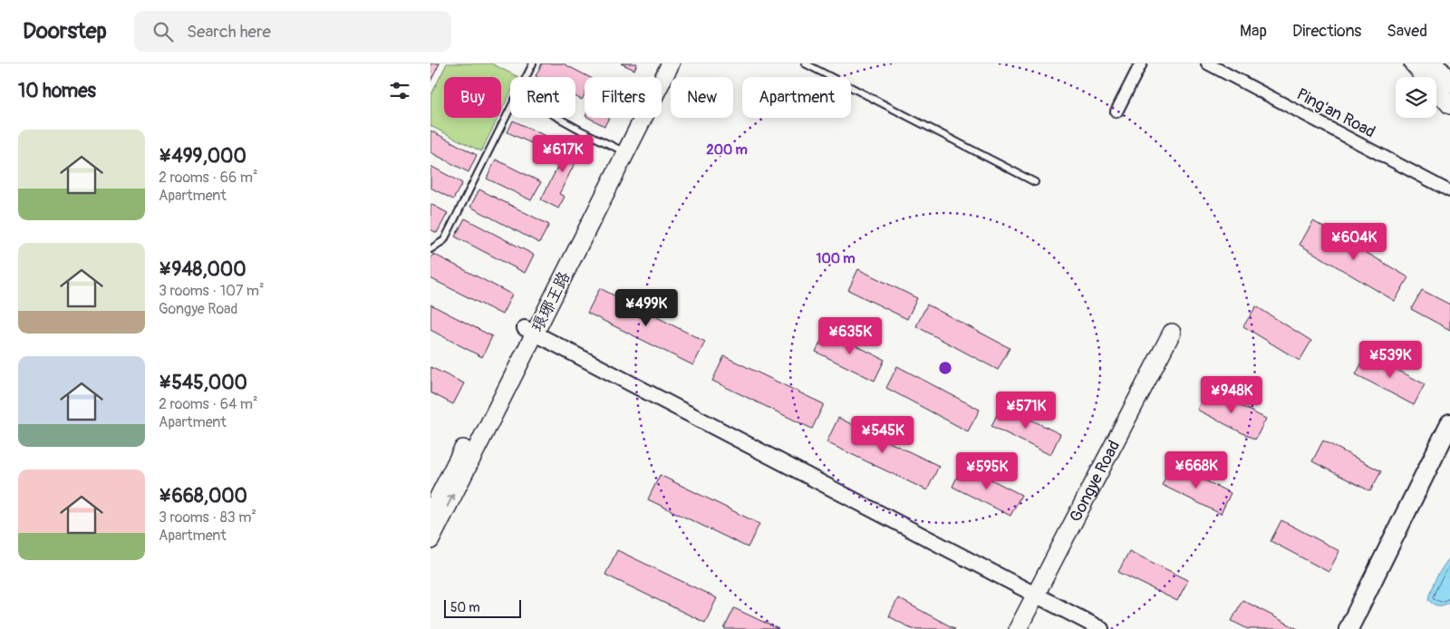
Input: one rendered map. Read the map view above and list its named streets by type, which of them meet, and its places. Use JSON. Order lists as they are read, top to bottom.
{
  "streets": {
    "main road": ["琅琊王路", "Gongye Road"],
    "street": ["Ping'an Road"]
  },
  "scale_bar": "50 m",
  "page": {
    "header": "Doorstep",
    "search": "Search here",
    "nav": ["Map", "Directions", "Saved"],
    "heading": "10 homes",
    "chip": [
      "Buy",
      "Rent",
      "Filters",
      "New",
      "Apartment"
    ],
    "list": [
      {
        "name": "¥499,000",
        "note": "2 rooms · 66 m² · Apartment"
      },
      {
        "name": "¥948,000",
        "note": "3 rooms · 107 m² · Gongye Road"
      },
      {
        "name": "¥545,000",
        "note": "2 rooms · 64 m² · Apartment"
      },
      {
        "name": "¥668,000",
        "note": "3 rooms · 83 m² · Apartment"
      }
    ],
    "price": [
      "¥617K",
      "¥604K",
      "¥499K",
      "¥635K",
      "¥539K",
      "¥948K",
      "¥571K",
      "¥545K",
      "¥668K",
      "¥595K"
    ],
    "scale": "50 m"
  },
  "rings": ["200 m", "100 m"]
}
